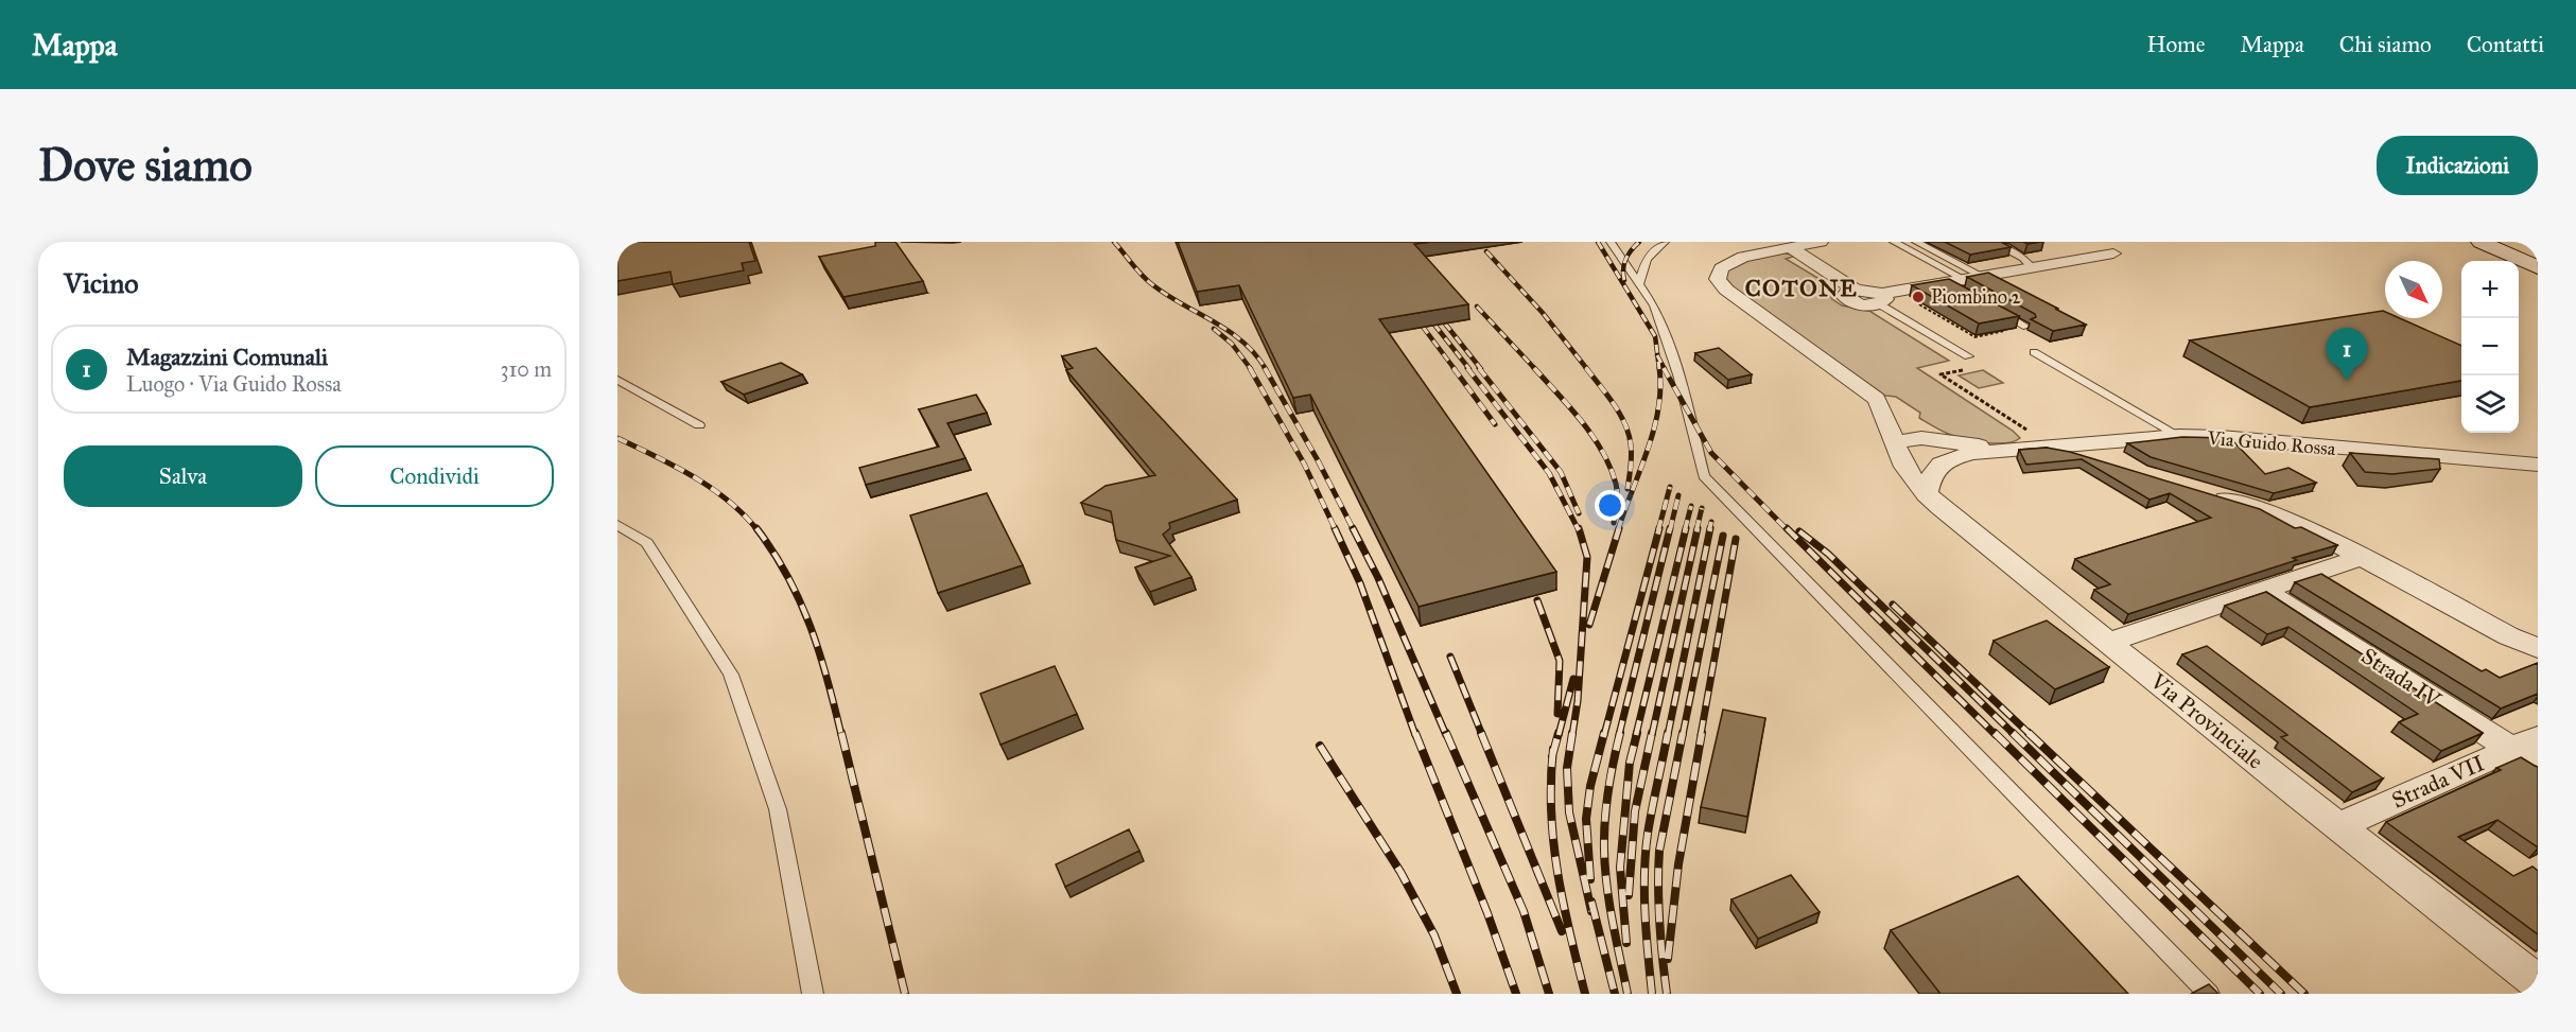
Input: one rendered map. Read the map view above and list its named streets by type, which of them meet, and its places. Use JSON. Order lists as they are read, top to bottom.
{
  "streets": {
    "street": [
      "Via Guido Rossa",
      "Strada IV",
      "Via Provinciale",
      "Strada VII"
    ]
  },
  "crossings": [
    ["Via Guido Rossa", "Via Provinciale"],
    ["Strada IV", "Strada VII"],
    ["Via Provinciale", "Strada VII"]
  ],
  "districts": ["COTONE"],
  "places": ["Piombino 2"],
  "north": "bottom right",
  "page": {
    "header": "Mappa",
    "nav": [
      "Home",
      "Mappa",
      "Chi siamo",
      "Contatti"
    ],
    "buttons": [
      "Indicazioni",
      ["Salva", "Condividi"]
    ],
    "title": "Dove siamo",
    "heading": "Vicino",
    "map_buttons": ["+", "−"],
    "list": [
      {
        "mark": "1",
        "name": "Magazzini Comunali",
        "note": "Luogo · Via Guido Rossa",
        "value": "310 m"
      }
    ],
    "pins": "1"
  }
}
